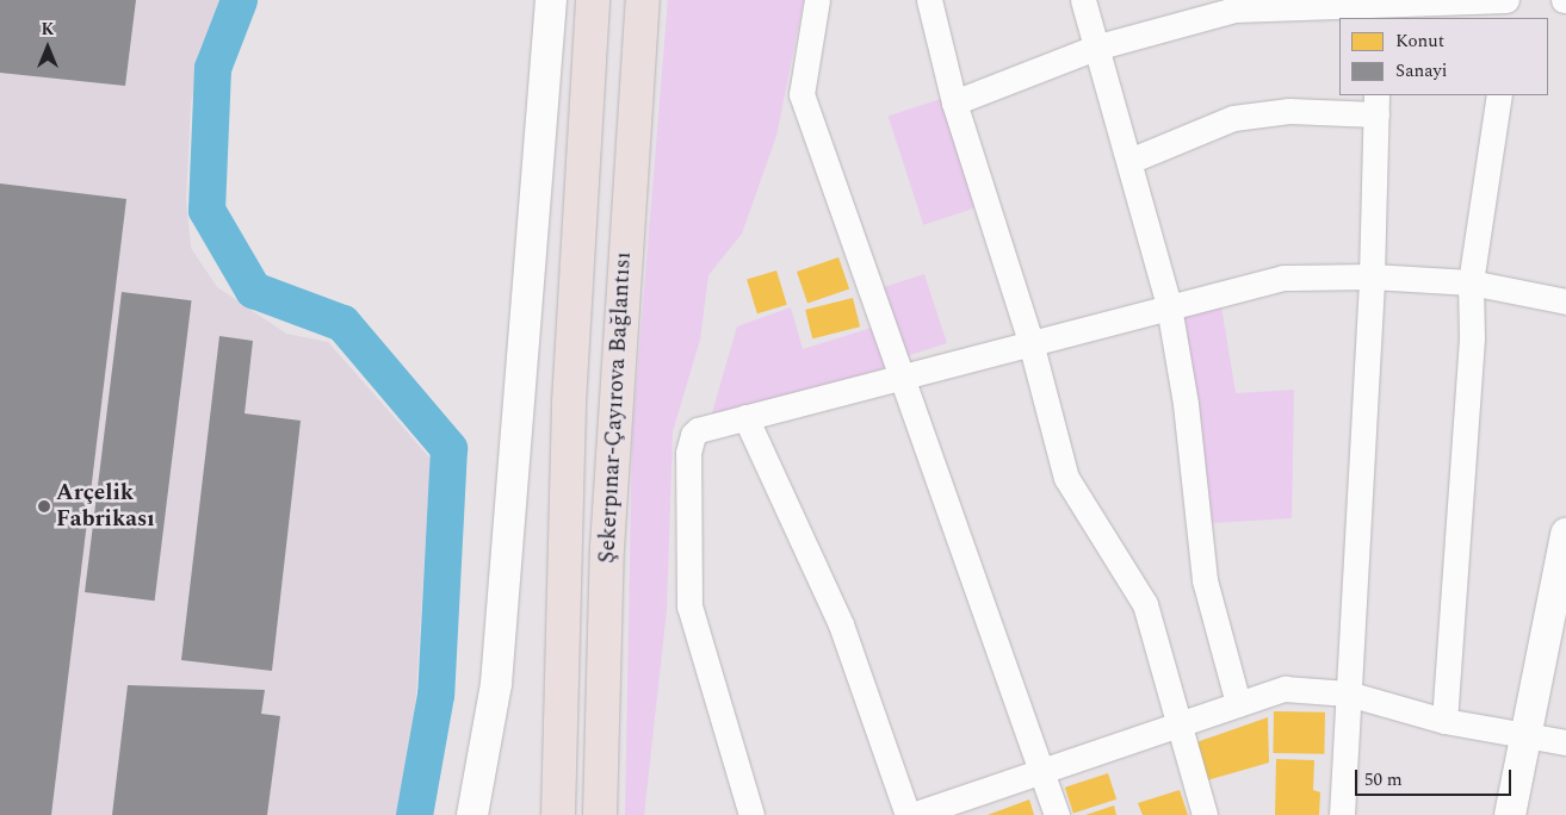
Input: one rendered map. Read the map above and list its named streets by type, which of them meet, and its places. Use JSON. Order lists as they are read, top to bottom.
{
  "streets": {
    "highway": ["Şekerpınar-Çayırova Bağlantısı"]
  },
  "places": ["Arçelik Fabrikası"],
  "legend": ["Konut", "Sanayi"],
  "scale_bar": "50 m",
  "north": "top"
}
